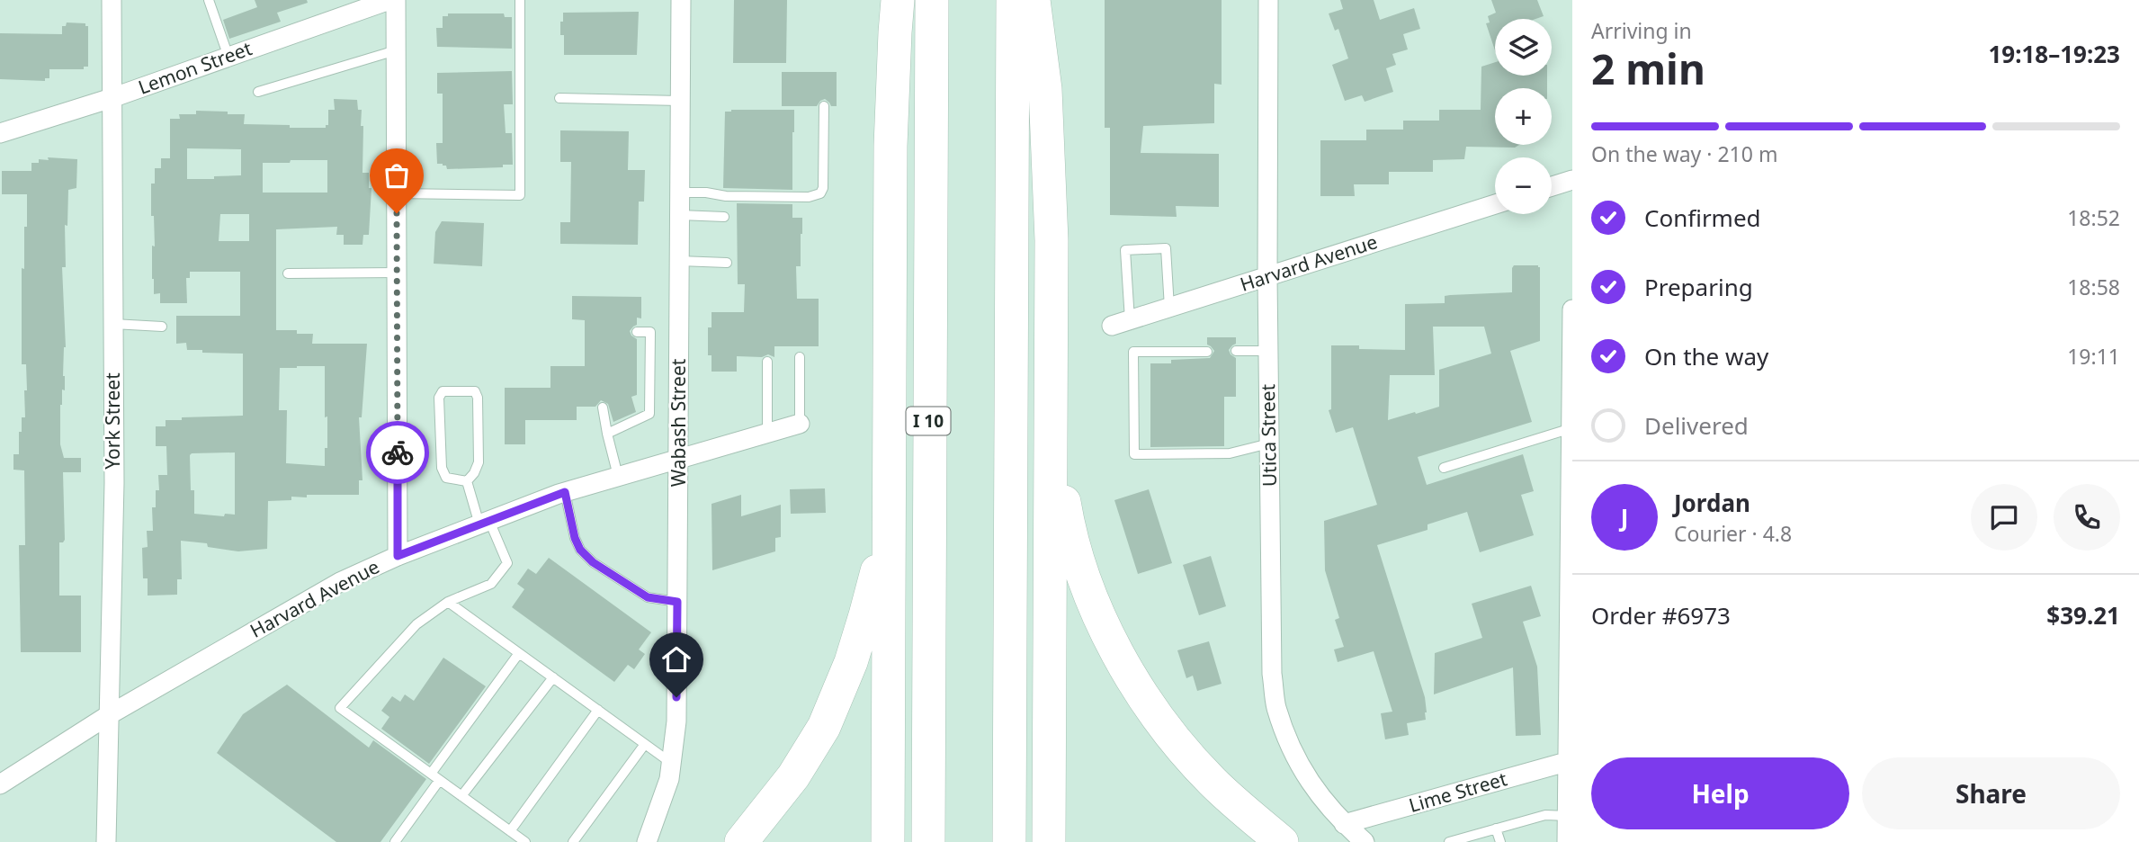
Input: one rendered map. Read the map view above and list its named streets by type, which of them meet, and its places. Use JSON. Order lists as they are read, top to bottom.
{
  "streets": {
    "highway": ["I 10"],
    "street": [
      "Lemon Street",
      "Harvard Avenue",
      "York Street",
      "Wabash Street",
      "Utica Street",
      "Lime Street"
    ]
  },
  "crossings": [
    ["Lemon Street", "York Street"],
    ["Harvard Avenue", "York Street"],
    ["Harvard Avenue", "Wabash Street"],
    ["Harvard Avenue", "Utica Street"],
    ["Utica Street", "Lime Street"]
  ],
  "page": {
    "heading": ["2 min", "Arriving in", "19:18–19:23"],
    "panel": [
      "Jordan",
      "Courier · 4.8",
      "Order #6973",
      "$39.21"
    ],
    "map_buttons": ["+", "−"],
    "bar": "On the way · 210 m",
    "list": [
      ["Confirmed", "18:52"],
      ["Preparing", "18:58"],
      ["On the way", "19:11"],
      "Delivered"
    ],
    "round": "J",
    "buttons": ["Help", "Share"]
  }
}
